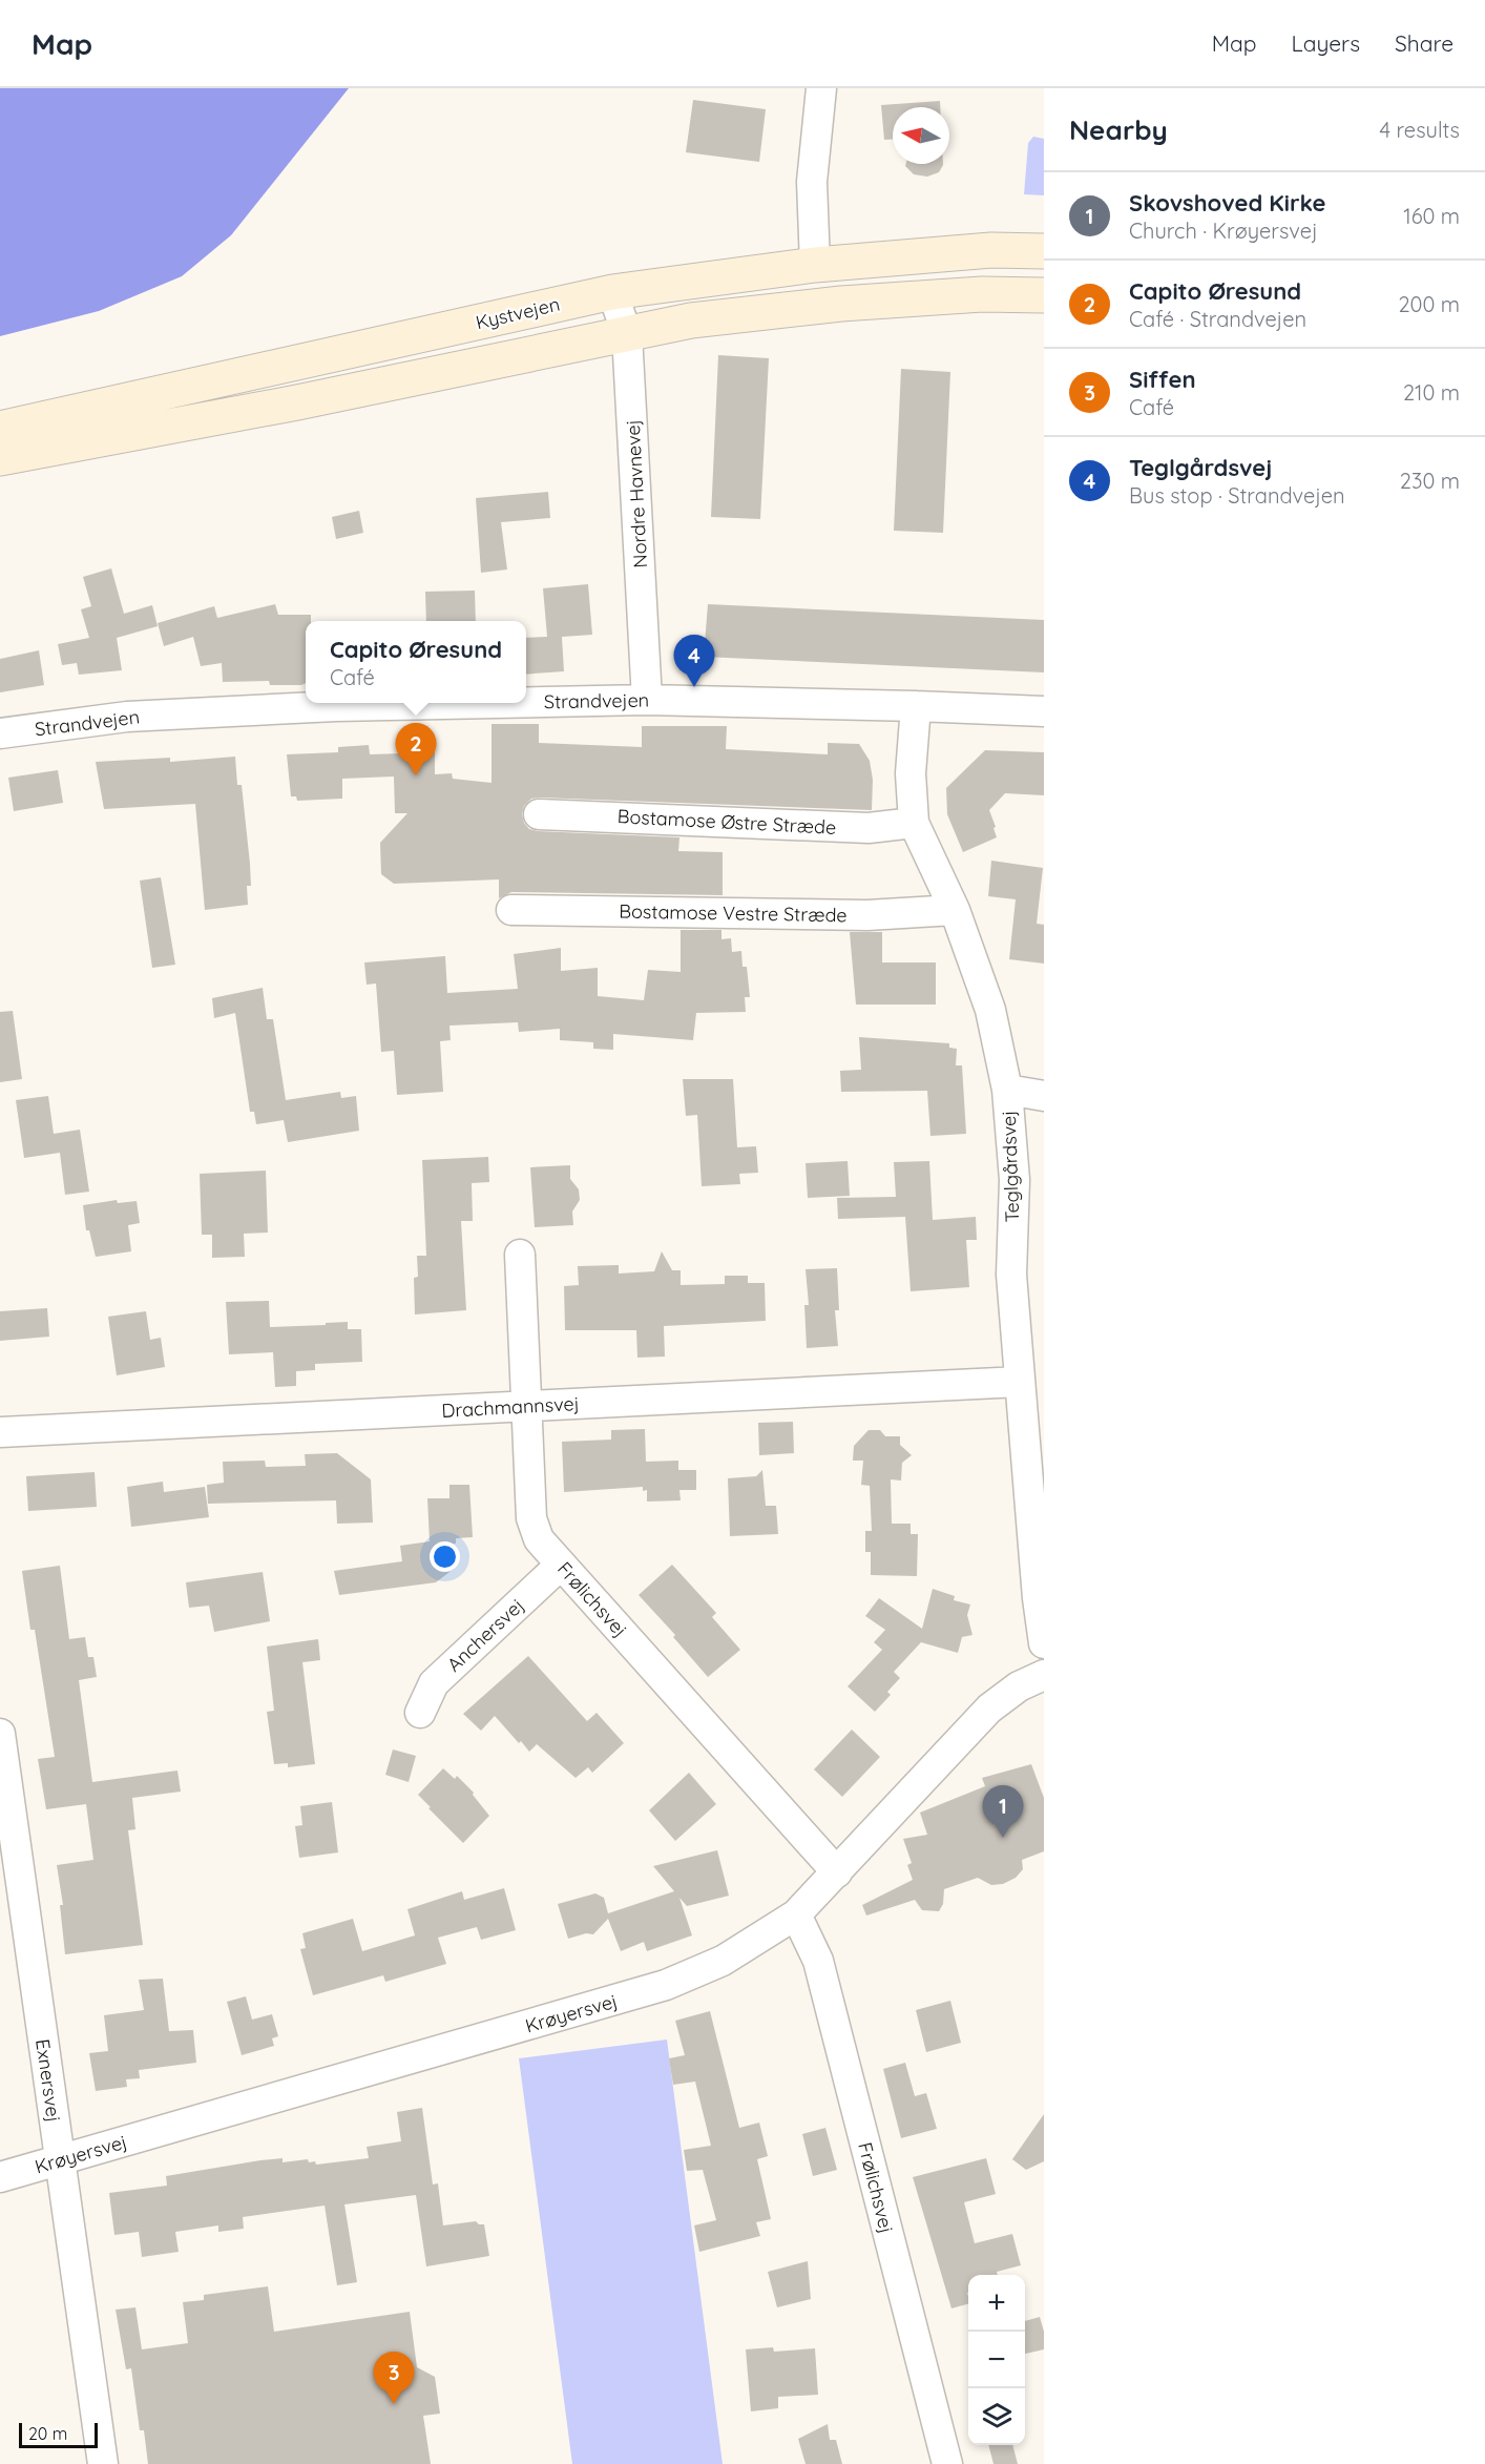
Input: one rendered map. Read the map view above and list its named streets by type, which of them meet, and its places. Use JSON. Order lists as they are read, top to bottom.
{
  "streets": {
    "main road": ["Kystvejen"],
    "street": [
      "Nordre Havnevej",
      "Strandvejen",
      "Bostamose Østre Stræde",
      "Bostamose Vestre Stræde",
      "Teglgårdsvej",
      "Drachmannsvej",
      "Frølichsvej",
      "Anchersvej",
      "Krøyersvej",
      "Exnersvej"
    ]
  },
  "crossings": [
    ["Kystvejen", "Nordre Havnevej"],
    ["Nordre Havnevej", "Strandvejen"],
    ["Strandvejen", "Teglgårdsvej"],
    ["Bostamose Østre Stræde", "Teglgårdsvej"],
    ["Bostamose Vestre Stræde", "Teglgårdsvej"],
    ["Teglgårdsvej", "Drachmannsvej"],
    ["Drachmannsvej", "Frølichsvej"],
    ["Frølichsvej", "Anchersvej"],
    ["Frølichsvej", "Krøyersvej"],
    ["Krøyersvej", "Exnersvej"]
  ],
  "scale_bar": "20 m",
  "north": "left",
  "page": {
    "header": "Map",
    "nav": ["Map", "Layers", "Share"],
    "heading": ["Nearby", "4 results"],
    "list": [
      {
        "mark": "1",
        "name": "Skovshoved Kirke",
        "note": "Church · Krøyersvej",
        "value": "160 m"
      },
      {
        "mark": "2",
        "name": "Capito Øresund",
        "note": "Café · Strandvejen",
        "value": "200 m"
      },
      {
        "mark": "3",
        "name": "Siffen",
        "note": "Café",
        "value": "210 m"
      },
      {
        "mark": "4",
        "name": "Teglgårdsvej",
        "note": "Bus stop · Strandvejen",
        "value": "230 m"
      }
    ],
    "popup": ["Capito Øresund", "Café"],
    "pins": [
      "4",
      "2",
      "1",
      "3"
    ],
    "map_buttons": ["+", "−"],
    "scale": "20 m"
  }
}
